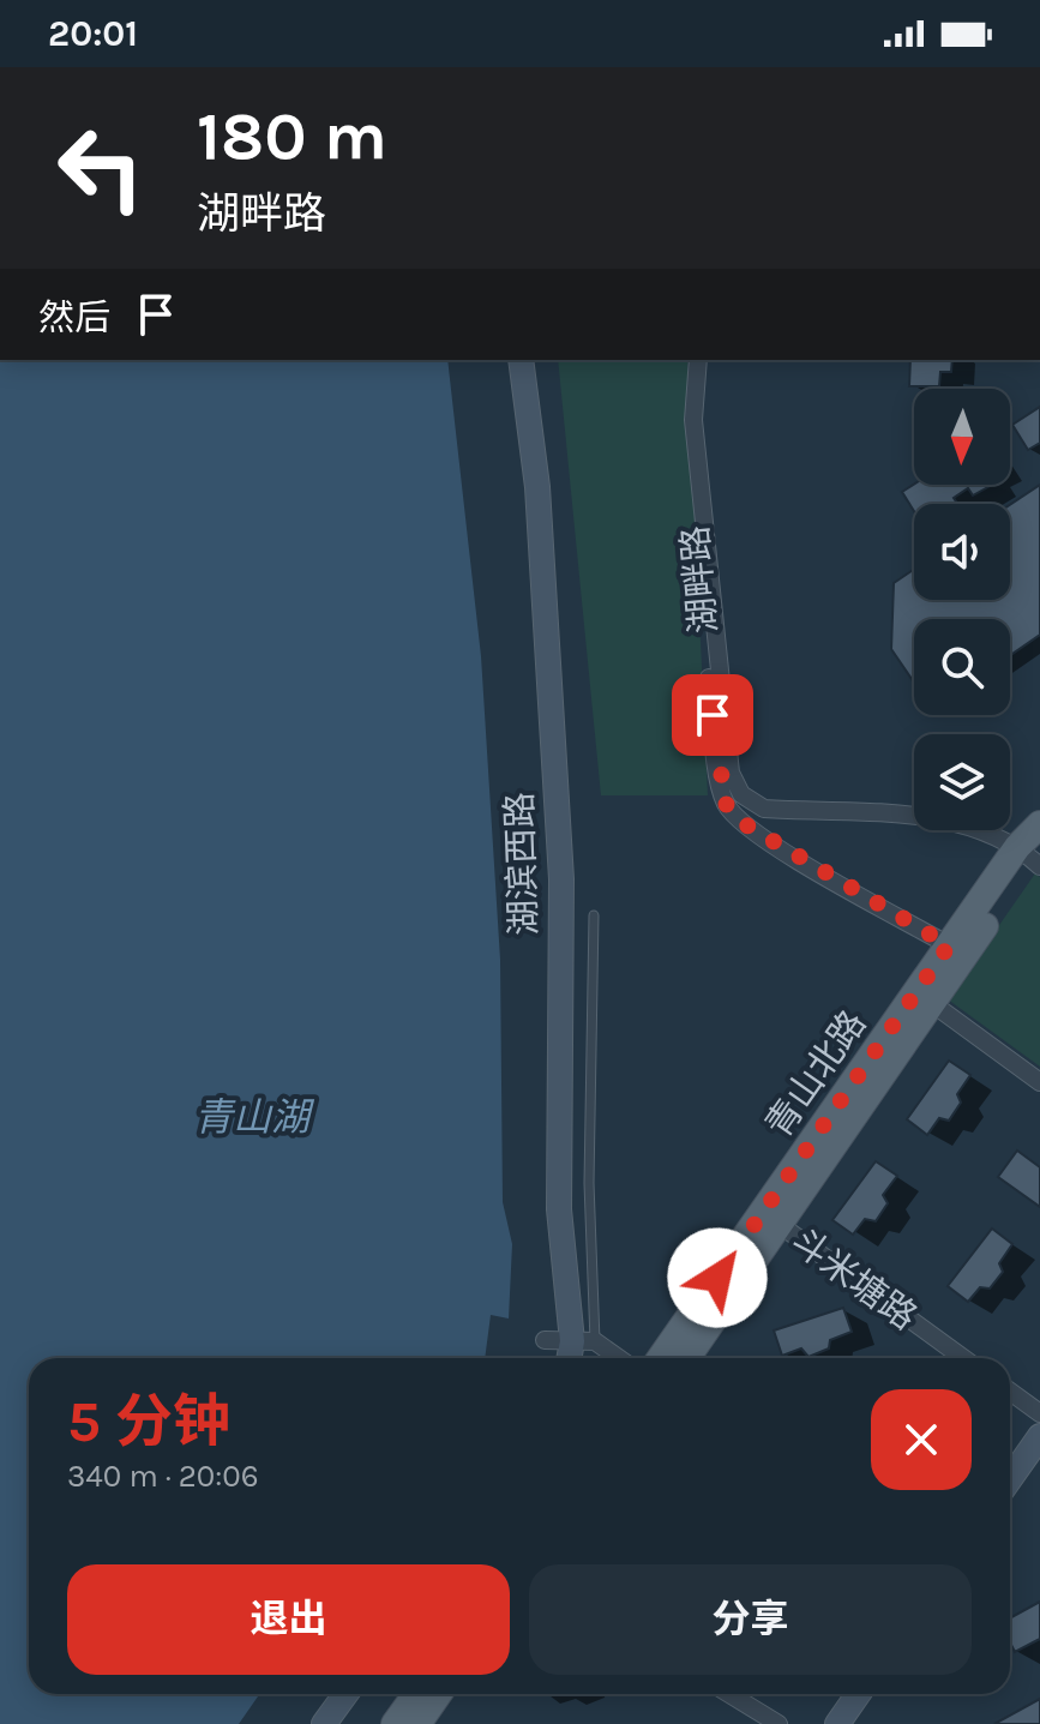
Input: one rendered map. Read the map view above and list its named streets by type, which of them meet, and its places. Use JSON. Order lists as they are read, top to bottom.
{
  "streets": {
    "main road": ["青山北路"],
    "street": ["湖畔路", "湖滨西路", "斗米塘路"]
  },
  "crossings": [
    ["湖畔路", "青山北路"],
    ["青山北路", "斗米塘路"]
  ],
  "water": ["青山湖"],
  "north": "bottom",
  "page": {
    "status": "20:01",
    "turn": ["180 m", "湖畔路"],
    "then": "然后",
    "heading": ["5 分钟", "340 m · 20:06"],
    "buttons": ["退出", "分享"]
  }
}
